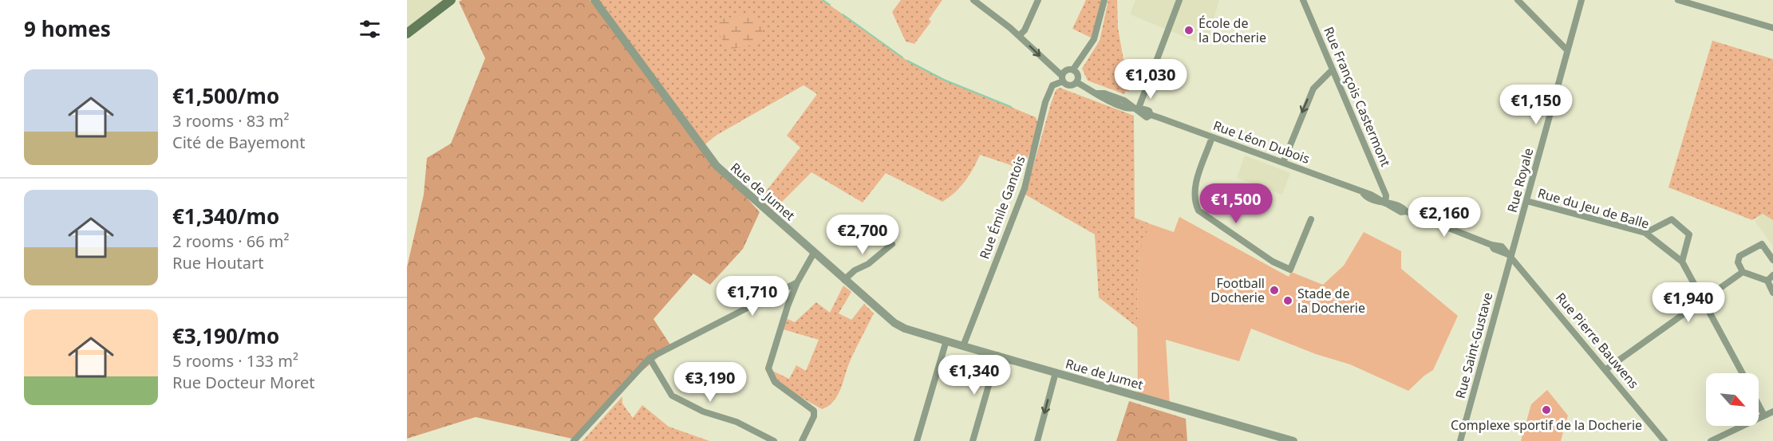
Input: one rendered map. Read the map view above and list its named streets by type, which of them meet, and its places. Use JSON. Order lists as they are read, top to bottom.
{
  "streets": {
    "street": [
      "Rue François Castermont",
      "Rue Léon Dubois",
      "Rue Royale",
      "Rue de Jumet",
      "Rue Émile Gantois",
      "Rue du Jeu de Balle",
      "Rue Pierre Bauwens",
      "Rue Saint-Gustave"
    ]
  },
  "crossings": [
    ["Rue François Castermont", "Rue Léon Dubois"],
    ["Rue Léon Dubois", "Rue Royale"],
    ["Rue Léon Dubois", "Rue Émile Gantois"],
    ["Rue Léon Dubois", "Rue Pierre Bauwens"],
    ["Rue Léon Dubois", "Rue Saint-Gustave"],
    ["Rue Royale", "Rue du Jeu de Balle"],
    ["Rue Royale", "Rue Pierre Bauwens"],
    ["Rue Royale", "Rue Saint-Gustave"],
    ["Rue de Jumet", "Rue Émile Gantois"],
    ["Rue Pierre Bauwens", "Rue Saint-Gustave"]
  ],
  "places": [
    "École de la Docherie",
    "Football Docherie",
    "Stade de la Docherie",
    "Complexe sportif de la Docherie"
  ],
  "north": "bottom right",
  "page": {
    "heading": "9 homes",
    "list": [
      {
        "name": "€1,500/mo",
        "note": "3 rooms · 83 m² · Cité de Bayemont"
      },
      {
        "name": "€1,340/mo",
        "note": "2 rooms · 66 m² · Rue Houtart"
      },
      {
        "name": "€3,190/mo",
        "note": "5 rooms · 133 m² · Rue Docteur Moret"
      }
    ],
    "price": [
      "€1,030",
      "€1,150",
      "€1,500",
      "€2,160",
      "€2,700",
      "€1,710",
      "€1,940",
      "€1,340",
      "€3,190"
    ]
  }
}
